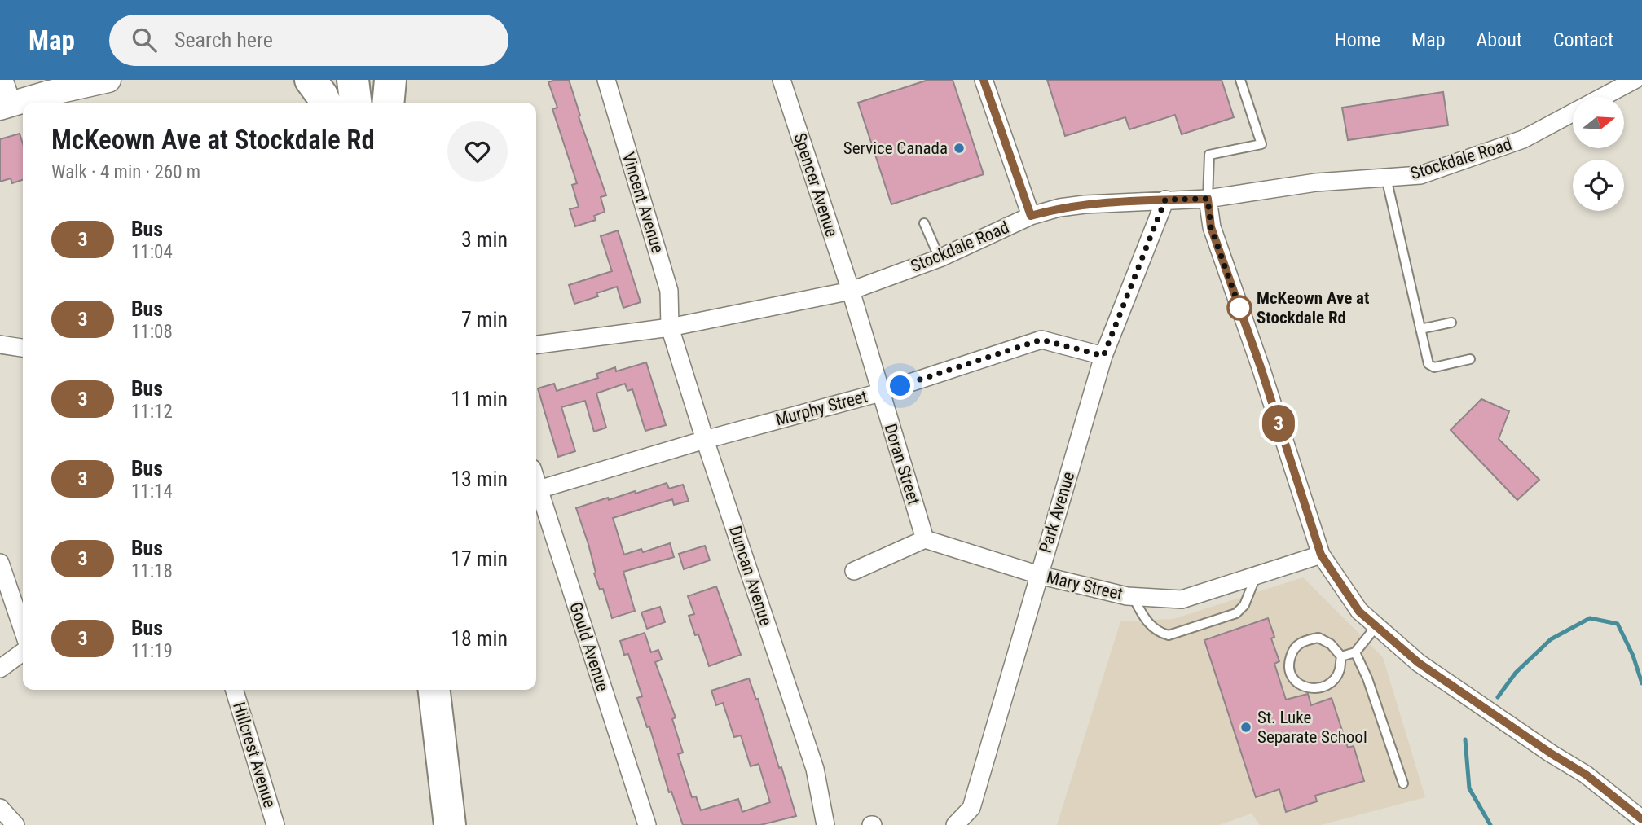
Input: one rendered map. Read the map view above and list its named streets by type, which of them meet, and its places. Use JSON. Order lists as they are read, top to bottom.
{
  "streets": {
    "street": [
      "Stockdale Road",
      "Spencer Avenue",
      "Vincent Avenue",
      "Murphy Street",
      "Doran Street",
      "Park Avenue",
      "Duncan Avenue",
      "Mary Street",
      "Gould Avenue",
      "Hillcrest Avenue"
    ]
  },
  "crossings": [
    ["Stockdale Road", "Spencer Avenue"],
    ["Stockdale Road", "Vincent Avenue"],
    ["Stockdale Road", "Doran Street"],
    ["Stockdale Road", "Park Avenue"],
    ["Stockdale Road", "Duncan Avenue"],
    ["Spencer Avenue", "Doran Street"],
    ["Vincent Avenue", "Duncan Avenue"],
    ["Murphy Street", "Doran Street"],
    ["Murphy Street", "Park Avenue"],
    ["Murphy Street", "Duncan Avenue"],
    ["Murphy Street", "Gould Avenue"],
    ["Doran Street", "Mary Street"],
    ["Park Avenue", "Mary Street"]
  ],
  "places": ["Service Canada", "McKeown Ave at Stockdale Rd", "St. Luke Separate School"],
  "lines": ["bus line 3"],
  "north": "right",
  "page": {
    "header": "Map",
    "search": "Search here",
    "nav": [
      "Home",
      "Map",
      "About",
      "Contact"
    ],
    "on_map": "3",
    "heading": ["McKeown Ave at Stockdale Rd", "Walk · 4 min · 260 m"],
    "list": [
      {
        "mark": "3",
        "name": "Bus",
        "note": "11:04",
        "value": "3 min"
      },
      {
        "mark": "3",
        "name": "Bus",
        "note": "11:08",
        "value": "7 min"
      },
      {
        "mark": "3",
        "name": "Bus",
        "note": "11:12",
        "value": "11 min"
      },
      {
        "mark": "3",
        "name": "Bus",
        "note": "11:14",
        "value": "13 min"
      },
      {
        "mark": "3",
        "name": "Bus",
        "note": "11:18",
        "value": "17 min"
      },
      {
        "mark": "3",
        "name": "Bus",
        "note": "11:19",
        "value": "18 min"
      }
    ]
  }
}
